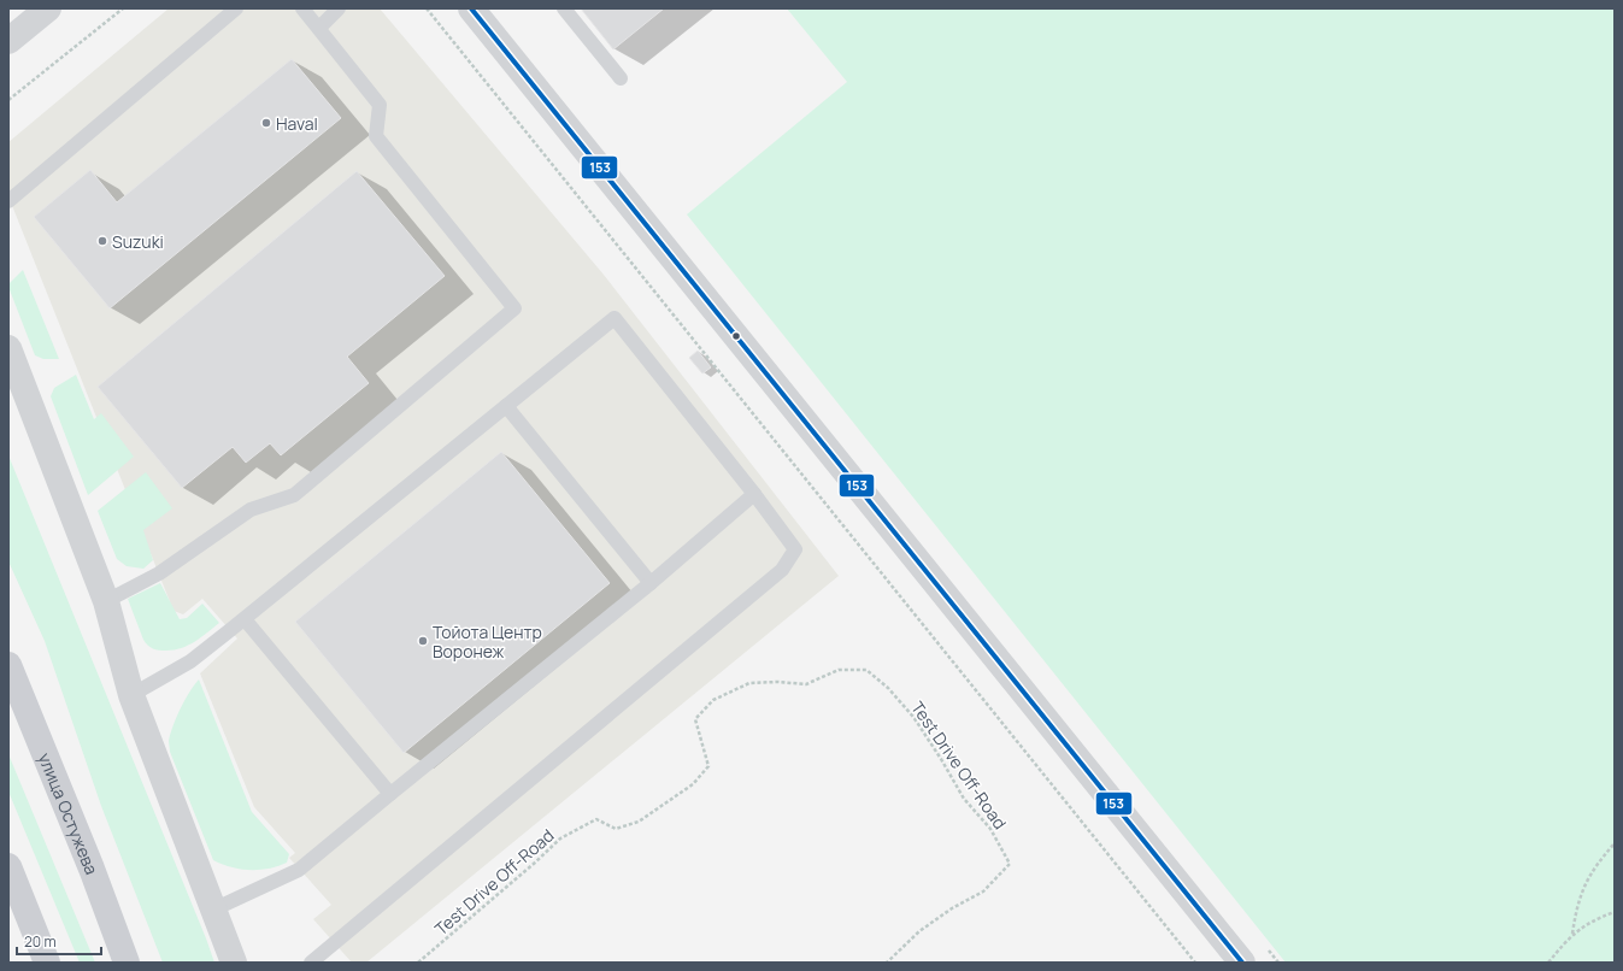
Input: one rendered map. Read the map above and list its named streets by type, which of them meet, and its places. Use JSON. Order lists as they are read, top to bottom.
{
  "streets": {
    "main road": ["улица Остужева"],
    "path": ["Test Drive Off-Road"]
  },
  "places": ["Haval", "Suzuki", "Тойота Центр Воронеж"],
  "lines": ["transit line 153"],
  "scale_bar": "20 m"
}
